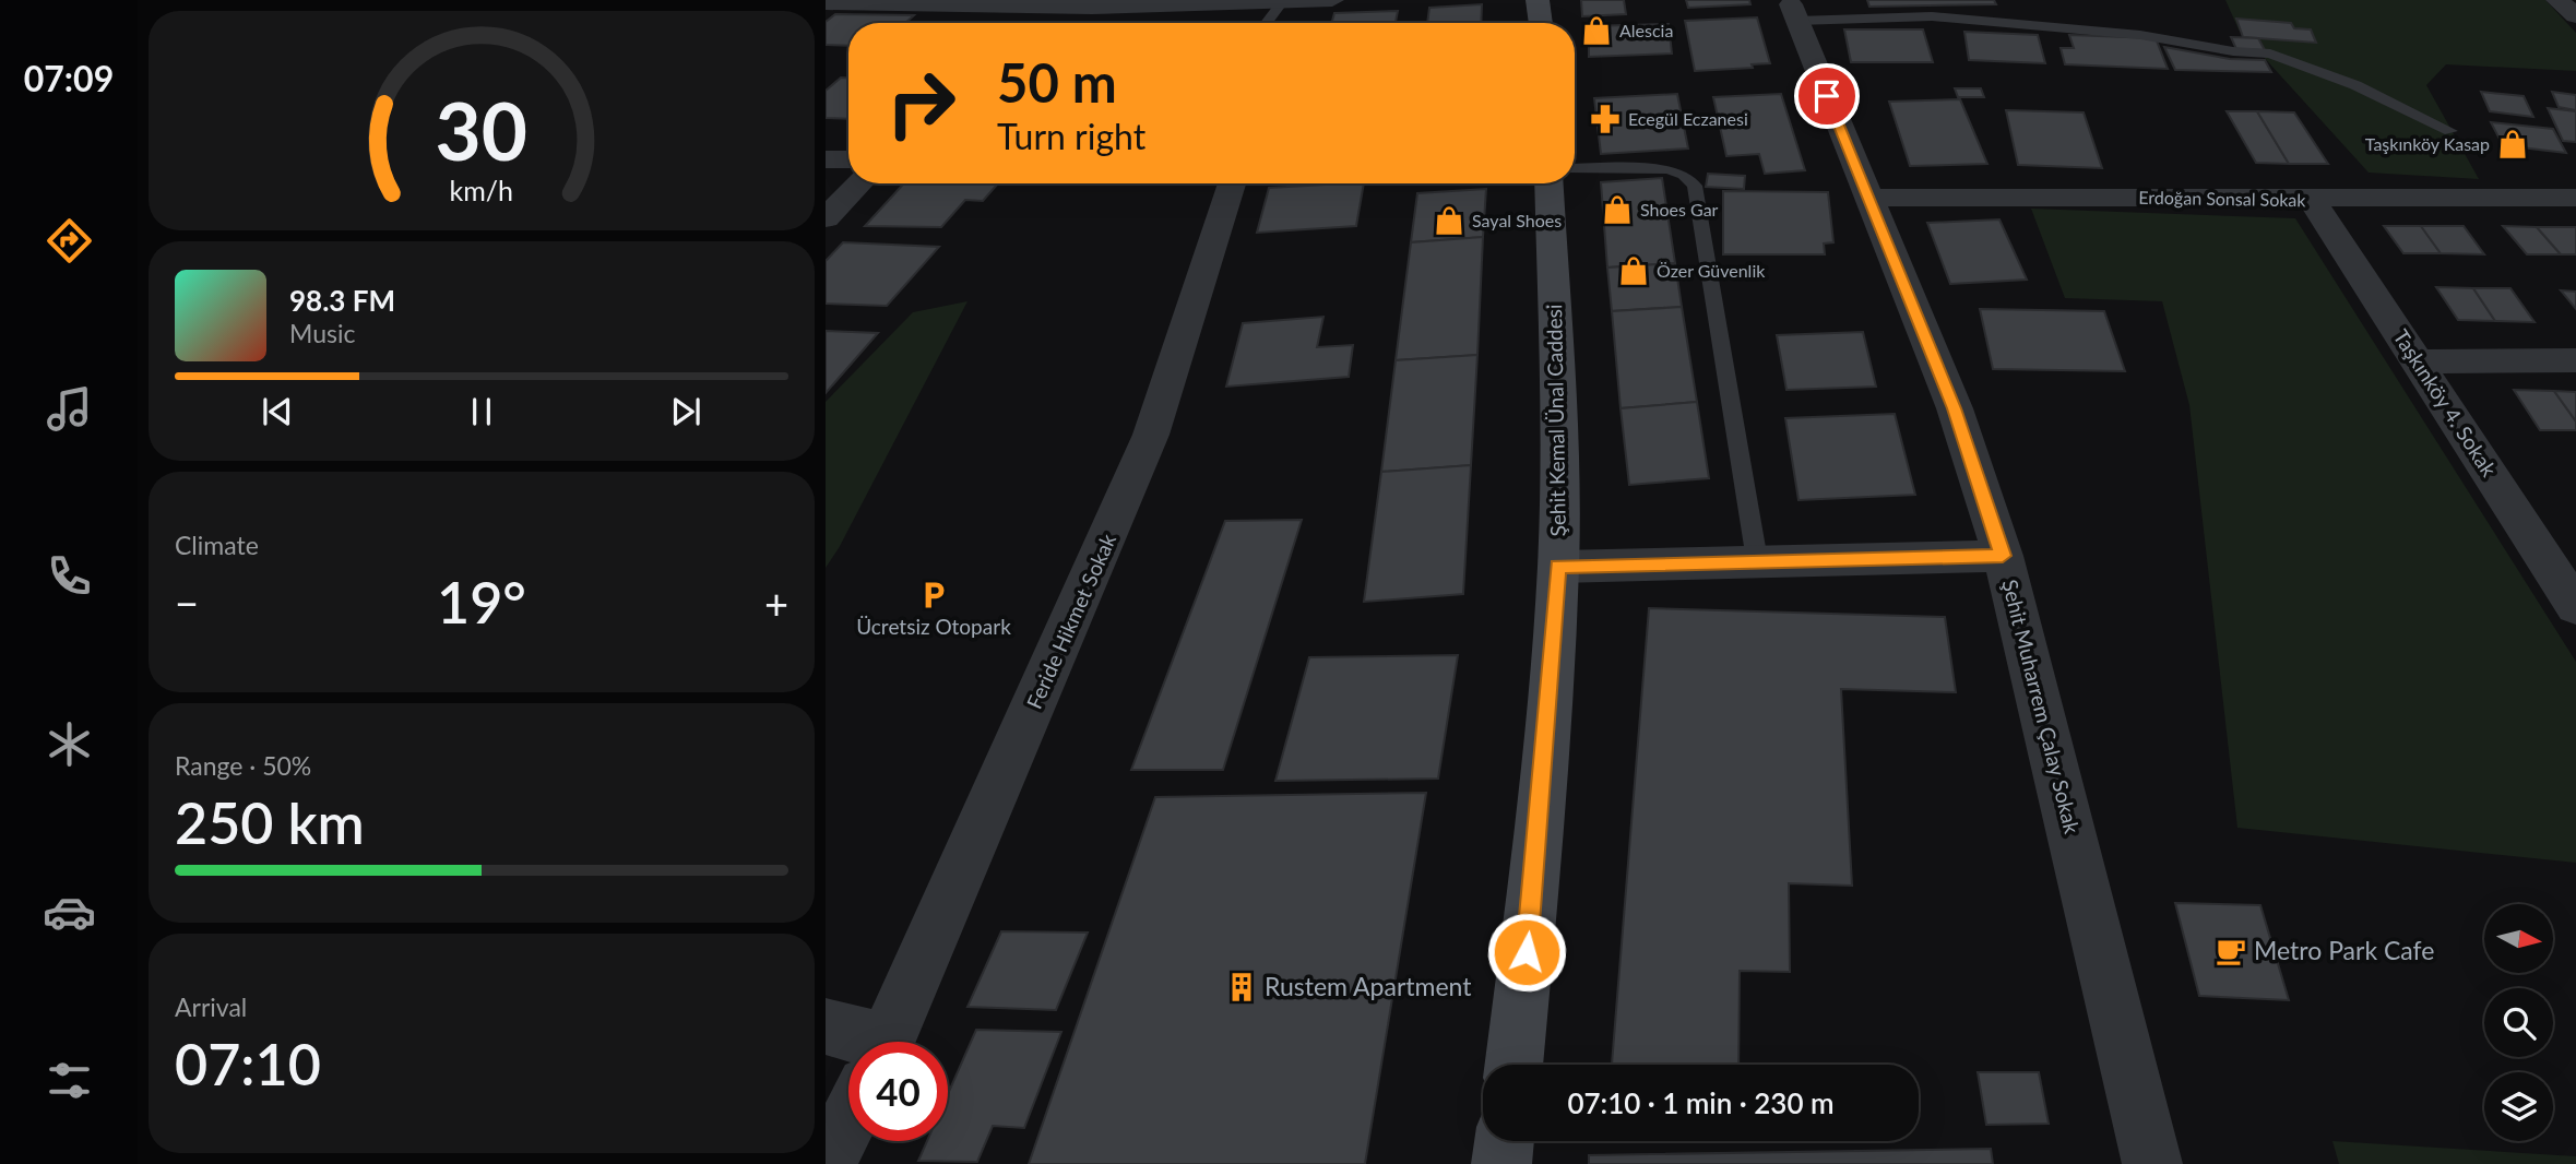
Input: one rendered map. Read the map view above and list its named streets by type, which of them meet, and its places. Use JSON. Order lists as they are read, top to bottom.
{
  "streets": {
    "street": [
      "Erdoğan Sonsal Sokak",
      "Taşkınköy 4. Sokak",
      "Şehit Kemal Ünal Caddesi",
      "Feride Hikmet Sokak",
      "Şehit Muharrem Çalay Sokak"
    ]
  },
  "crossings": [
    ["Erdoğan Sonsal Sokak", "Taşkınköy 4. Sokak"],
    ["Erdoğan Sonsal Sokak", "Şehit Muharrem Çalay Sokak"]
  ],
  "places": {
    "shop": [
      "Alescia",
      "Taşkınköy Kasap",
      "Shoes Gar",
      "Sayal Shoes",
      "Özer Güvenlik"
    ],
    "pharmacy": ["Ecegül Eczanesi"],
    "parking": ["Ücretsiz Otopark"],
    "cafe": ["Metro Park Cafe"],
    "building": ["Rustem Apartment"]
  },
  "north": "right",
  "page": {
    "tabs": "07:09",
    "turn": ["50 m", "Turn right"],
    "song": ["98.3 FM", "Music"],
    "tile": [
      "Climate",
      ["Range · 50%", "250 km"],
      ["Arrival", "07:10"]
    ],
    "heat": ["−", "19°", "+"],
    "limit": "40",
    "trip": "07:10 · 1 min · 230 m",
    "gauge": ["30", "km/h"]
  }
}
